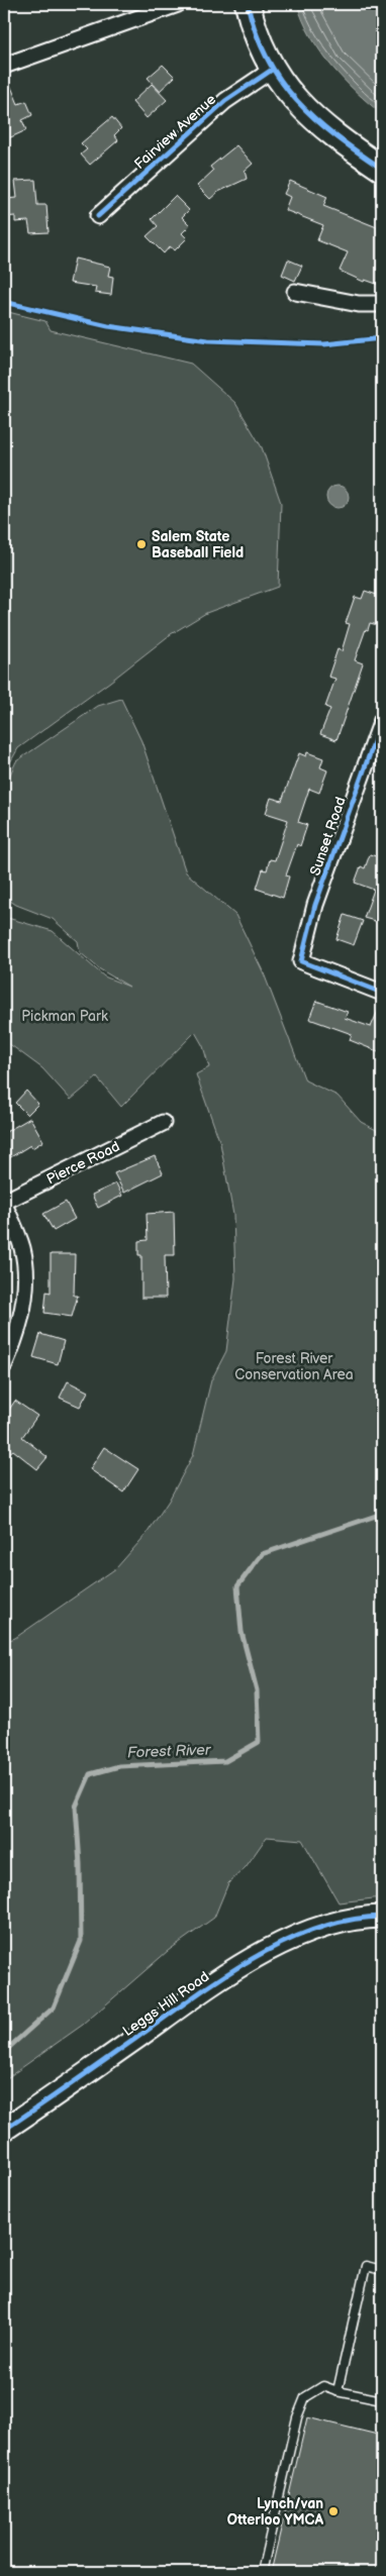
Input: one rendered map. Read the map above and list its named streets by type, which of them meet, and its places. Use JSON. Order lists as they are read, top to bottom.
{
  "streets": {
    "street": [
      "Fairview Avenue",
      "Sunset Road",
      "Pierce Road",
      "Leggs Hill Road"
    ]
  },
  "water": ["Forest River"],
  "parks": ["Pickman Park", "Forest River Conservation Area"],
  "places": ["Salem State Baseball Field", "Lynch/van Otterloo YMCA"]
}
